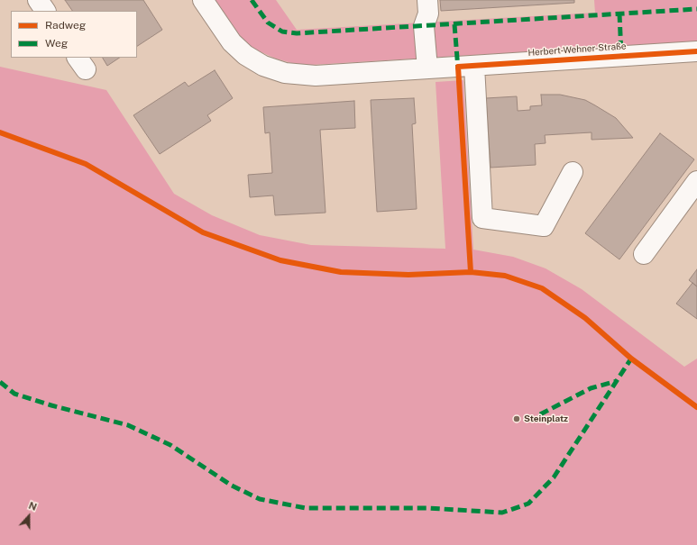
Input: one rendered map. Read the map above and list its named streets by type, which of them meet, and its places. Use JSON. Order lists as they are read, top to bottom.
{
  "streets": {
    "street": ["Herbert-Wehner-Straße"]
  },
  "places": ["Steinplatz"],
  "legend": ["Radweg", "Weg"],
  "north": "top"
}
